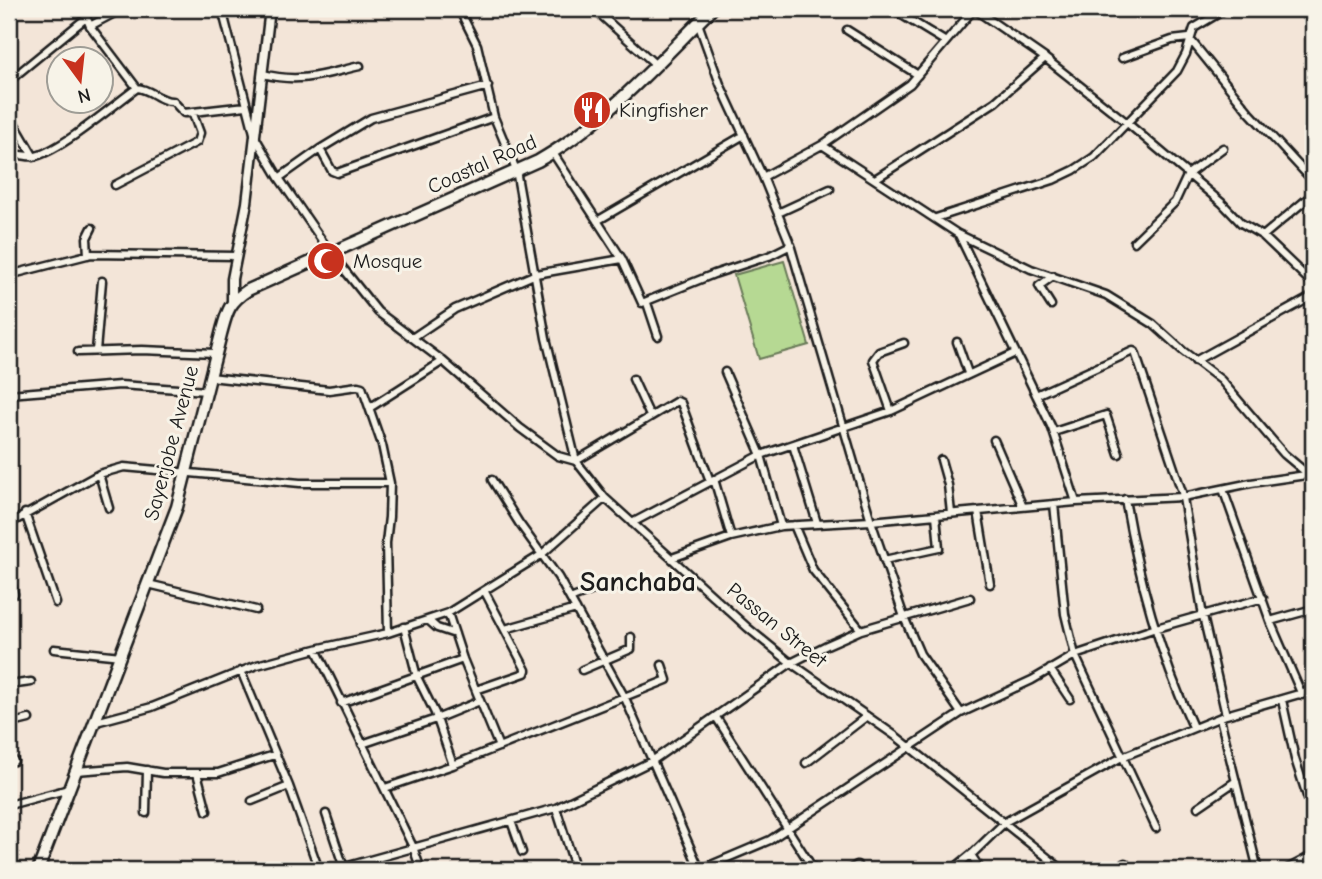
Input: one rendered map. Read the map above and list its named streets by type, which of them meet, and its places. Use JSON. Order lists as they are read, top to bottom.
{
  "streets": {
    "main road": ["Coastal Road", "Sayerjobe Avenue"],
    "street": ["Passan Street"]
  },
  "crossings": [
    ["Coastal Road", "Sayerjobe Avenue"]
  ],
  "districts": ["Sanchaba"],
  "places": {
    "restaurant": ["Kingfisher"],
    "mosque": ["Mosque"]
  },
  "north": "bottom"
}
